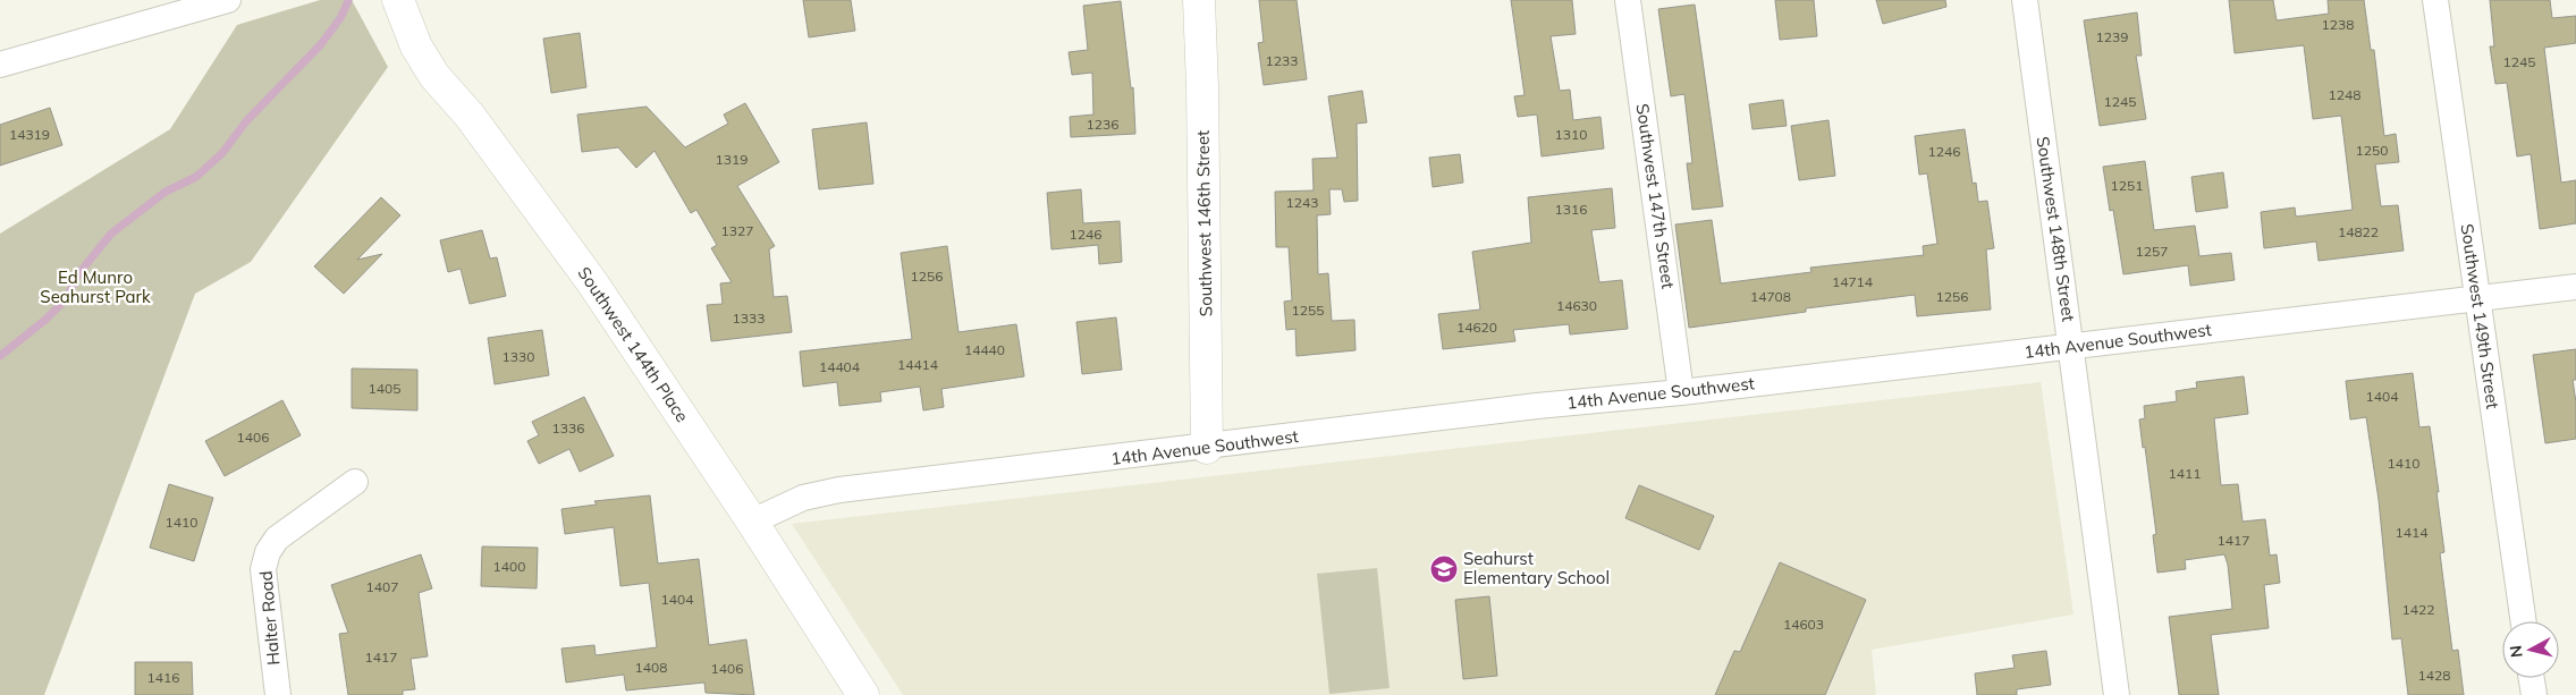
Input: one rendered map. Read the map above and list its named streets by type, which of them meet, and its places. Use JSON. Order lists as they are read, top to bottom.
{
  "streets": {
    "street": [
      "Southwest 147th Street",
      "Southwest 146th Street",
      "Southwest 148th Street",
      "Southwest 149th Street",
      "14th Avenue Southwest",
      "Southwest 144th Place",
      "Halter Road"
    ]
  },
  "crossings": [
    ["Southwest 147th Street", "14th Avenue Southwest"],
    ["Southwest 146th Street", "14th Avenue Southwest"],
    ["Southwest 148th Street", "14th Avenue Southwest"],
    ["Southwest 149th Street", "14th Avenue Southwest"],
    ["14th Avenue Southwest", "Southwest 144th Place"]
  ],
  "parks": ["Ed Munro Seahurst Park"],
  "places": {
    "school or university": ["Seahurst Elementary School"]
  },
  "house_numbers": [
    "1238",
    "1239",
    "1233",
    "1245",
    "1248",
    "1245",
    "1236",
    "14319",
    "1310",
    "1250",
    "1246",
    "1319",
    "1251",
    "1243",
    "1316",
    "1327",
    "14822",
    "1246",
    "1257",
    "1256",
    "14714",
    "14708",
    "1256",
    "14630",
    "1255",
    "1333",
    "14620",
    "14440",
    "1330",
    "14414",
    "14404",
    "1405",
    "1404",
    "1336",
    "1406",
    "1410",
    "1411",
    "1410",
    "1414",
    "1417",
    "1400",
    "1407",
    "1404",
    "1422",
    "14603",
    "1417",
    "1408",
    "1406",
    "1428",
    "1416"
  ],
  "north": "left"
}
